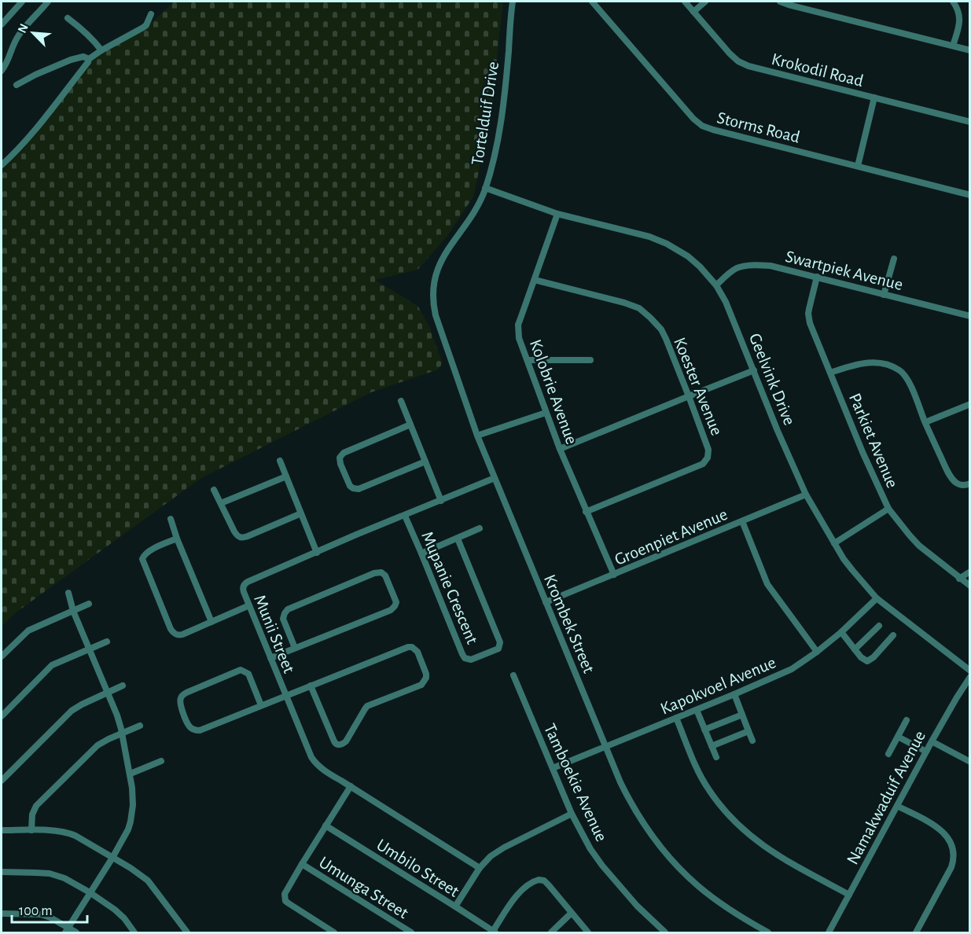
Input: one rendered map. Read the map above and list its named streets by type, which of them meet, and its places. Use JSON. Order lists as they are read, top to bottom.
{
  "streets": {
    "street": [
      "Krokodil Road",
      "Tortelduif Drive",
      "Storms Road",
      "Swartpiek Avenue",
      "Geelvink Drive",
      "Koester Avenue",
      "Kolobrie Avenue",
      "Parkiet Avenue",
      "Groenpiet Avenue",
      "Mupanie Crescent",
      "Krombek Street",
      "Munii Street",
      "Kapokvoel Avenue",
      "Tamboekie Avenue",
      "Namakwaduif Avenue",
      "Umbilo Street",
      "Umunga Street"
    ]
  },
  "crossings": [
    ["Tortelduif Drive", "Geelvink Drive"],
    ["Tortelduif Drive", "Krombek Street"],
    ["Swartpiek Avenue", "Geelvink Drive"],
    ["Swartpiek Avenue", "Parkiet Avenue"],
    ["Geelvink Drive", "Kolobrie Avenue"],
    ["Geelvink Drive", "Groenpiet Avenue"],
    ["Geelvink Drive", "Kapokvoel Avenue"],
    ["Koester Avenue", "Kolobrie Avenue"],
    ["Kolobrie Avenue", "Groenpiet Avenue"],
    ["Groenpiet Avenue", "Krombek Street"],
    ["Mupanie Crescent", "Munii Street"],
    ["Krombek Street", "Munii Street"],
    ["Krombek Street", "Kapokvoel Avenue"],
    ["Kapokvoel Avenue", "Tamboekie Avenue"]
  ],
  "scale_bar": "100 m",
  "north": "top left"
}
